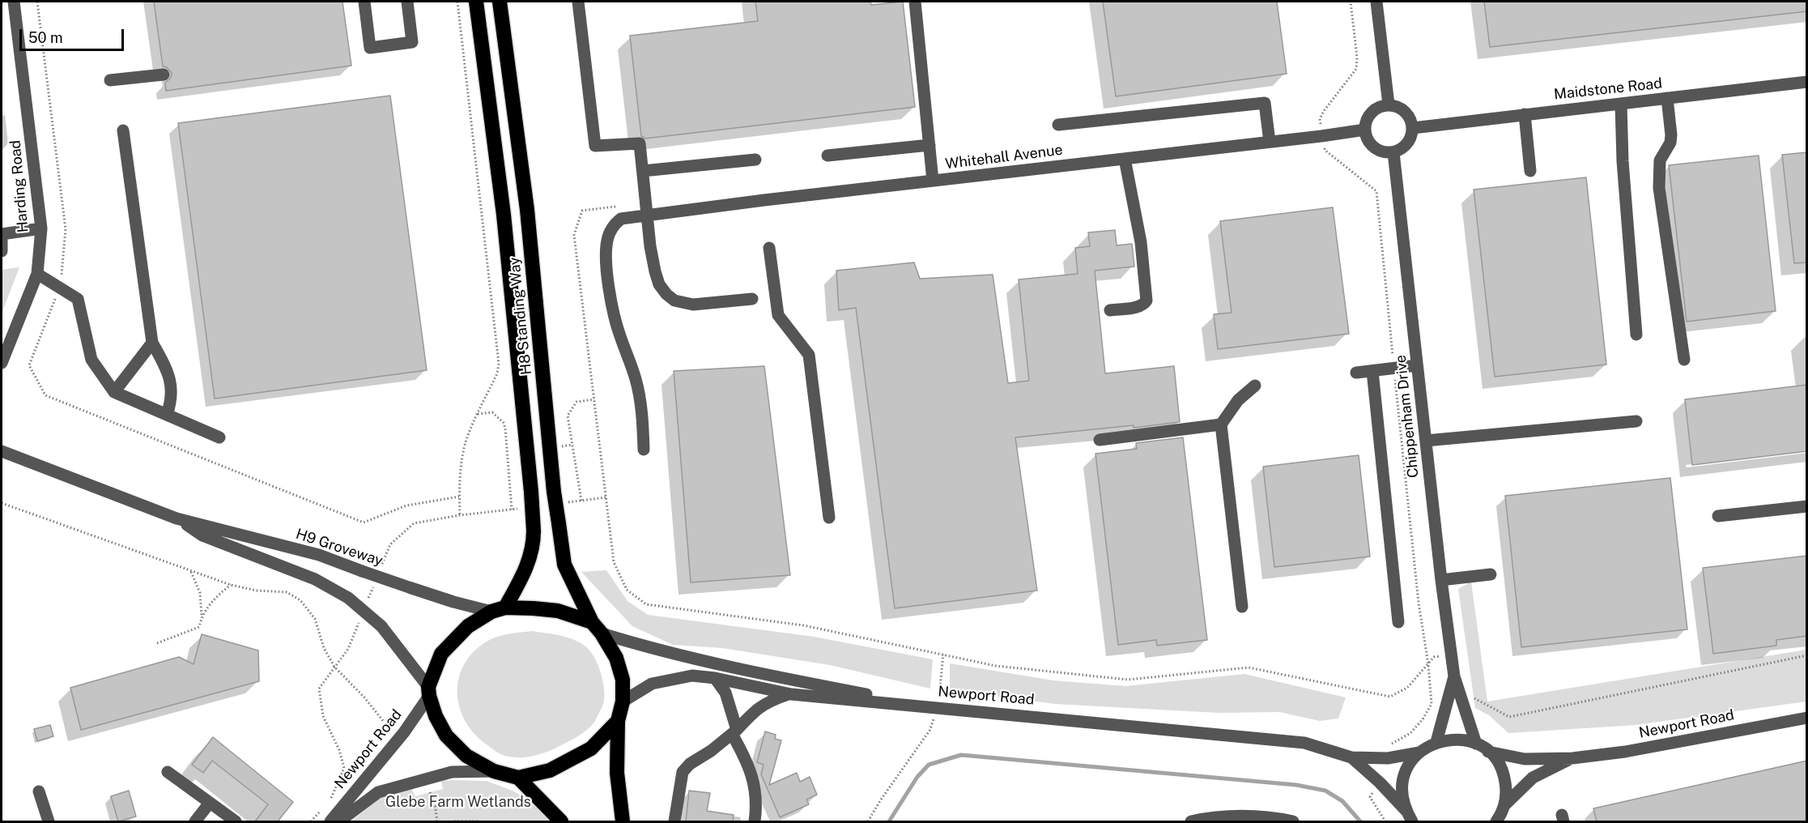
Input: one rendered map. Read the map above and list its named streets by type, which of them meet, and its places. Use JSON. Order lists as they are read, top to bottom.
{
  "streets": {
    "highway": ["H8 Standing Way"],
    "street": [
      "Maidstone Road",
      "Whitehall Avenue",
      "Harding Road",
      "Chippenham Drive",
      "H9 Groveway",
      "Newport Road"
    ]
  },
  "crossings": [
    ["Maidstone Road", "Whitehall Avenue"],
    ["Maidstone Road", "Chippenham Drive"],
    ["Whitehall Avenue", "Chippenham Drive"],
    ["H8 Standing Way", "H9 Groveway"],
    ["H8 Standing Way", "Newport Road"],
    ["H9 Groveway", "Newport Road"]
  ],
  "parks": ["Glebe Farm Wetlands"],
  "scale_bar": "50 m"
}
